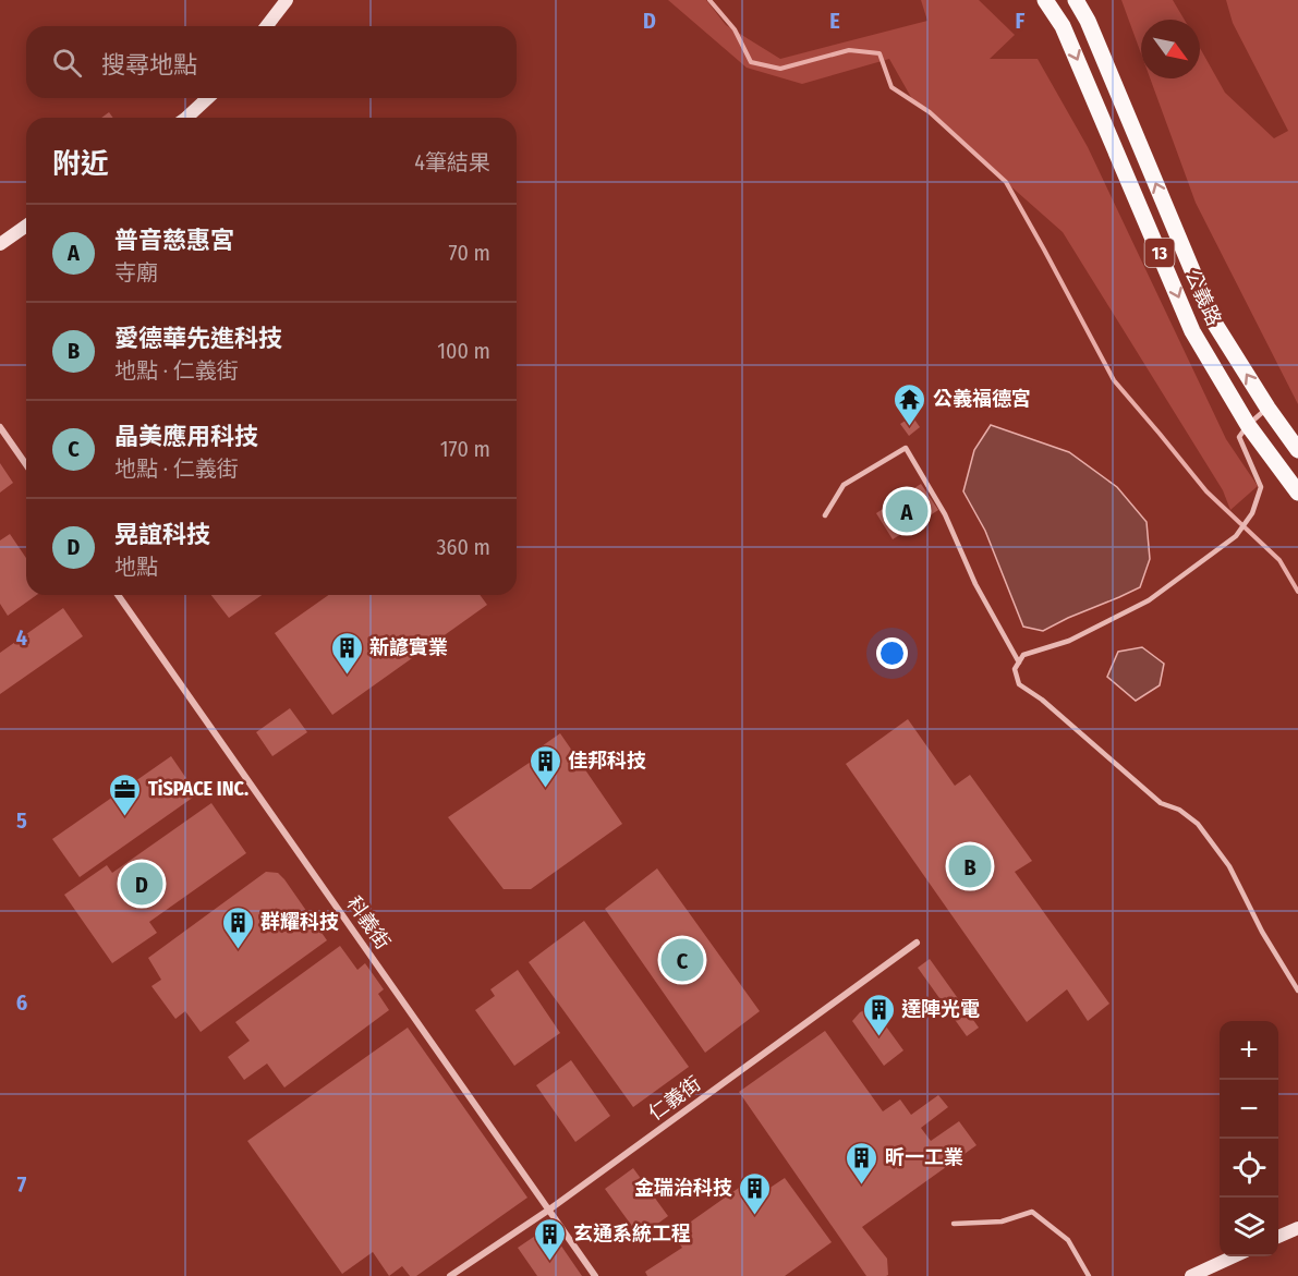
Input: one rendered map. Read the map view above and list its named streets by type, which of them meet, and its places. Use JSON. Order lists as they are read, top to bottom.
{
  "streets": {
    "main road": ["13", "公義路"],
    "street": ["科義街", "仁義街"]
  },
  "crossings": [
    ["科義街", "仁義街"]
  ],
  "places": {
    "temple": ["公義福德宮"],
    "building": [
      "新諺實業",
      "佳邦科技",
      "群耀科技",
      "達陣光電",
      "昕一工業",
      "金瑞治科技",
      "玄通系統工程"
    ],
    "office": ["TiSPACE INC."]
  },
  "north": "bottom right",
  "page": {
    "search": "搜尋地點",
    "heading": ["附近", "4筆結果"],
    "list": [
      {
        "mark": "A",
        "name": "普音慈惠宮",
        "note": "寺廟",
        "value": "70 m"
      },
      {
        "mark": "B",
        "name": "愛德華先進科技",
        "note": "地點 · 仁義街",
        "value": "100 m"
      },
      {
        "mark": "C",
        "name": "晶美應用科技",
        "note": "地點 · 仁義街",
        "value": "170 m"
      },
      {
        "mark": "D",
        "name": "晃誼科技",
        "note": "地點",
        "value": "360 m"
      }
    ],
    "pins": [
      "A",
      "B",
      "D",
      "C"
    ],
    "map_buttons": ["+", "−"]
  },
  "grid": {
    "columns": ["D", "E", "F"],
    "rows": [
      "4",
      "5",
      "6",
      "7"
    ]
  }
}
